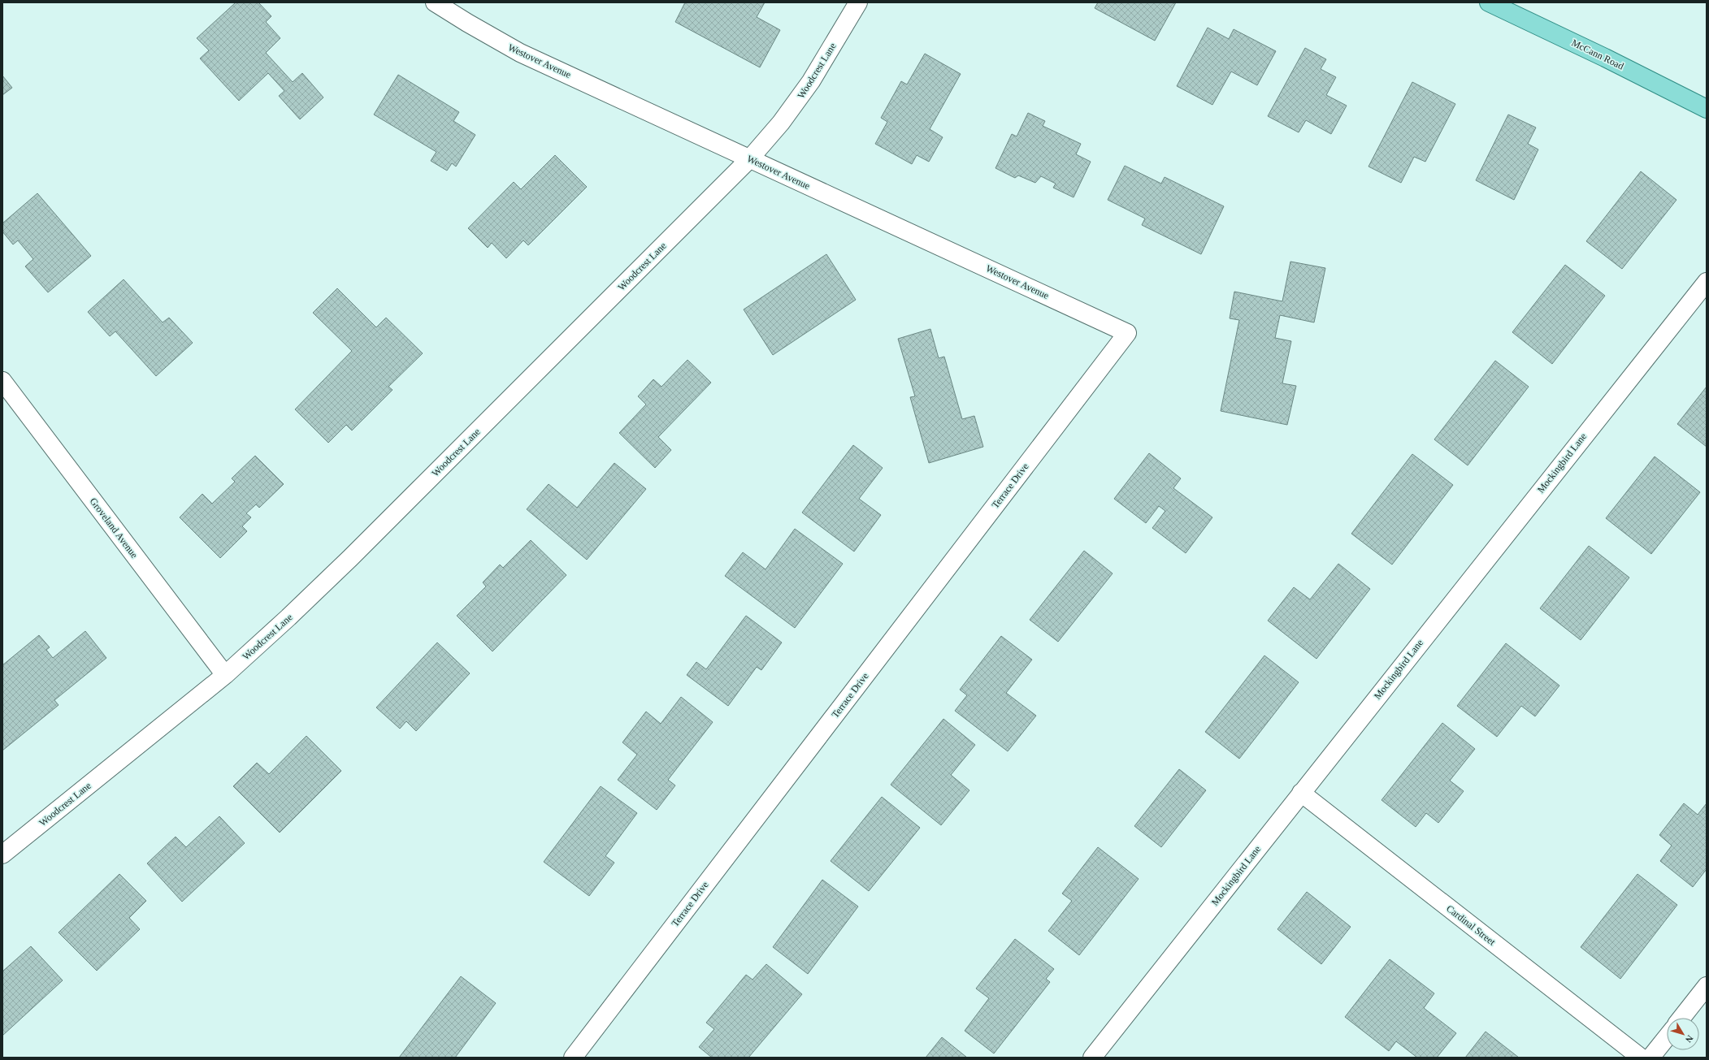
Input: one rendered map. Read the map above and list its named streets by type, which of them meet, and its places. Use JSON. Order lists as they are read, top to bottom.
{
  "streets": {
    "main road": ["McCann Road"],
    "street": [
      "Westover Avenue",
      "Woodcrest Lane",
      "Mockingbird Lane",
      "Terrace Drive",
      "Groveland Avenue",
      "Cardinal Street"
    ]
  },
  "crossings": [
    ["Westover Avenue", "Woodcrest Lane"],
    ["Westover Avenue", "Terrace Drive"],
    ["Woodcrest Lane", "Groveland Avenue"],
    ["Mockingbird Lane", "Cardinal Street"]
  ],
  "north": "bottom right"
}
